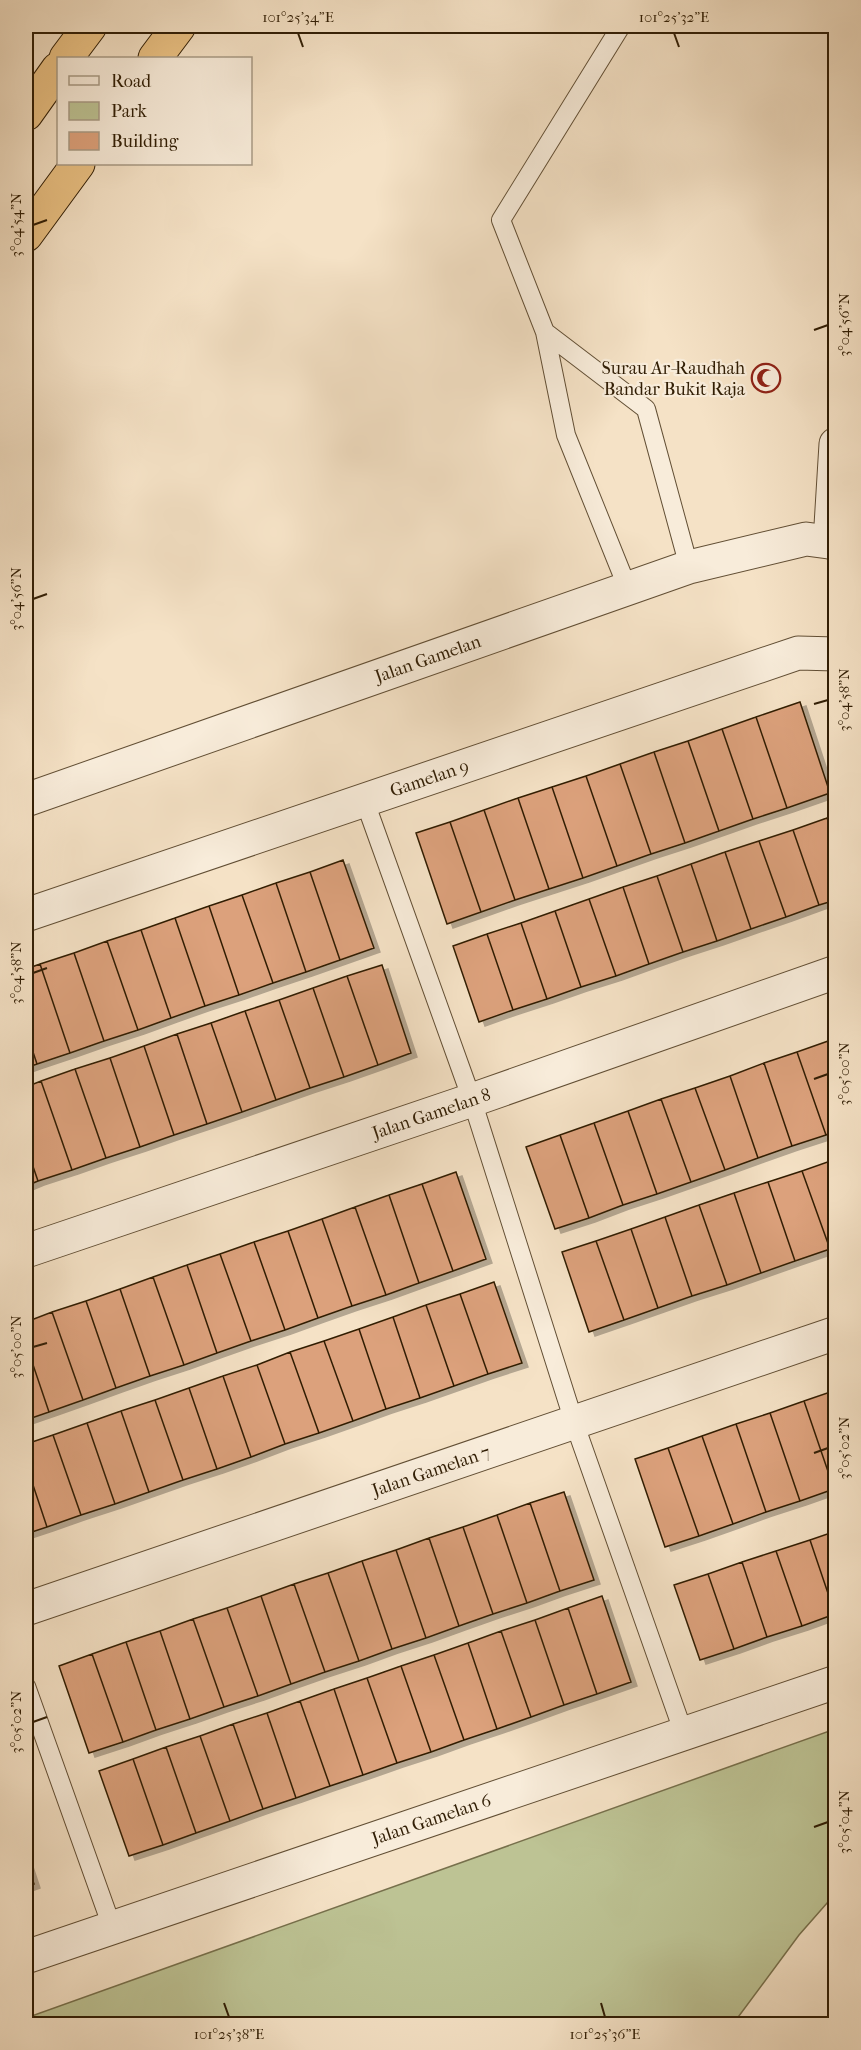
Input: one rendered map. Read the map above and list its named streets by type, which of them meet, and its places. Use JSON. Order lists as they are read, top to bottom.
{
  "streets": {
    "street": [
      "Jalan Gamelan",
      "Gamelan 9",
      "Jalan Gamelan 8",
      "Jalan Gamelan 7",
      "Jalan Gamelan 6"
    ]
  },
  "places": {
    "mosque": ["Surau Ar-Raudhah Bandar Bukit Raja"]
  },
  "legend": ["Road", "Park", "Building"],
  "coordinates": [
    "101°25'34\"E",
    "101°25'32\"E",
    "3°04'54\"N",
    "3°04'56\"N",
    "3°04'58\"N",
    "3°05'00\"N",
    "3°05'02\"N",
    "3°05'04\"N",
    "101°25'38\"E",
    "101°25'36\"E"
  ]
}
